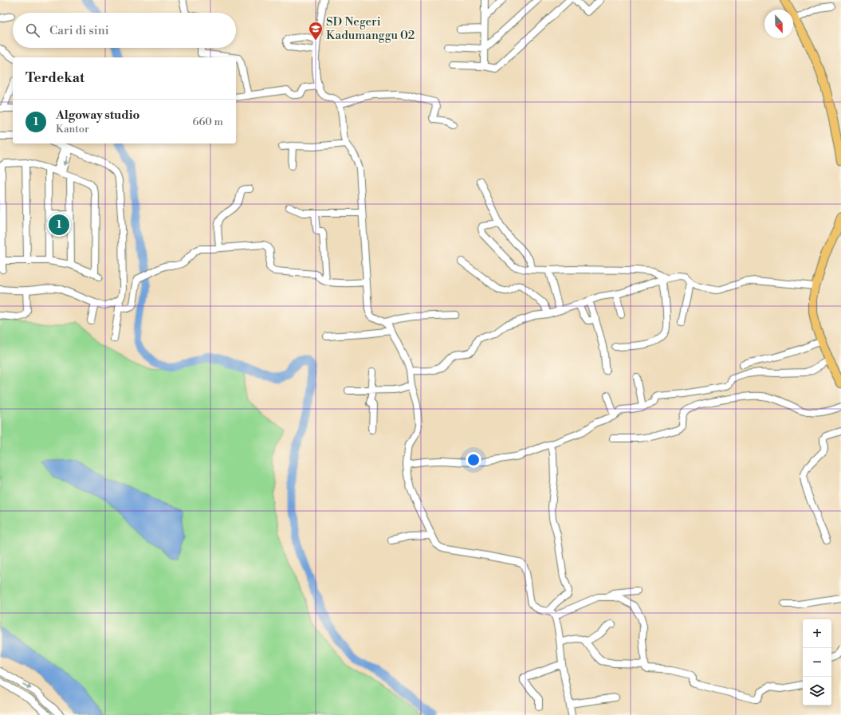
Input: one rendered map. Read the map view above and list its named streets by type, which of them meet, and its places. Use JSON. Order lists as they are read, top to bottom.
{
  "places": {
    "school or university": ["SD Negeri Kadumanggu 02"]
  },
  "north": "bottom",
  "page": {
    "search": "Cari di sini",
    "heading": "Terdekat",
    "list": [
      {
        "mark": "1",
        "name": "Algoway studio",
        "note": "Kantor",
        "value": "660 m"
      }
    ],
    "pins": "1",
    "map_buttons": ["+", "−"]
  }
}
